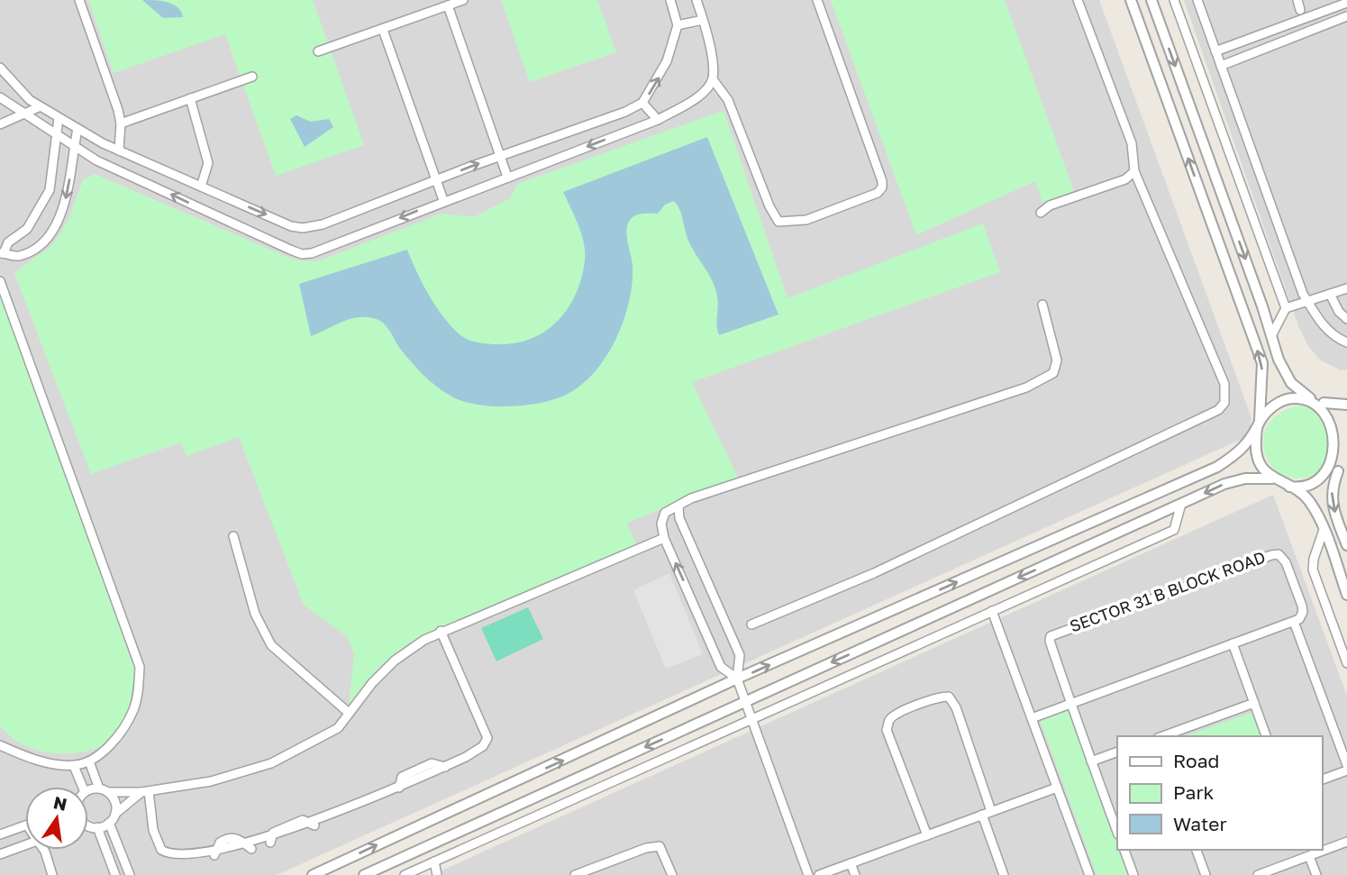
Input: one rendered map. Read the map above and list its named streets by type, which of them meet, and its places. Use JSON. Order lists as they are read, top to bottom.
{
  "streets": {
    "street": ["SECTOR 31 B BLOCK ROAD"]
  },
  "legend": ["Road", "Park", "Water"],
  "north": "top"
}
